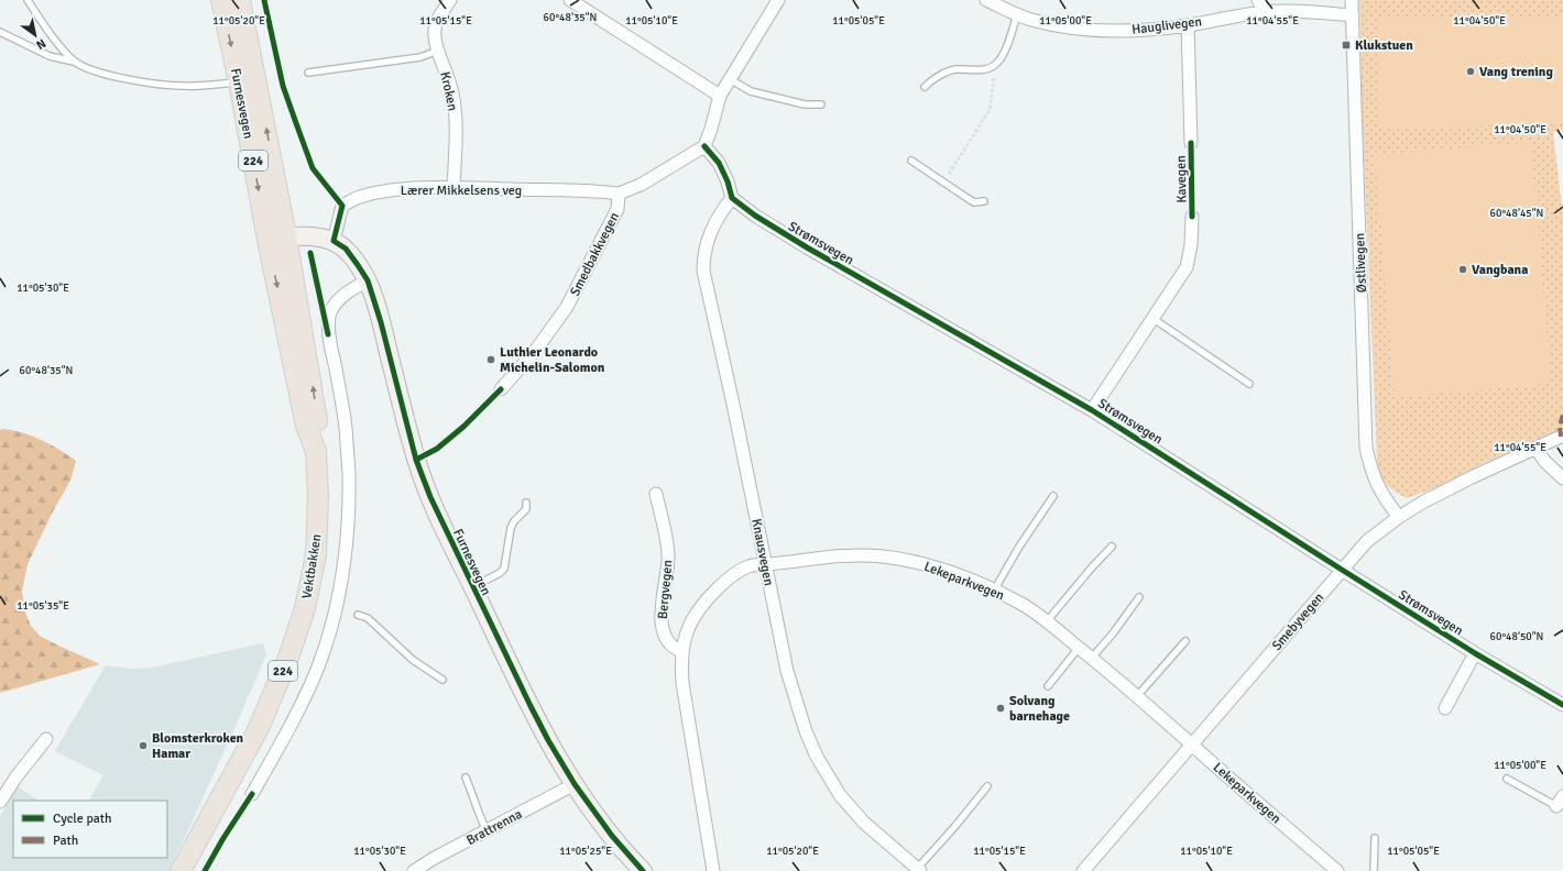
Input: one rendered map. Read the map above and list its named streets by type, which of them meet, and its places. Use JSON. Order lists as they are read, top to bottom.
{
  "streets": {
    "main road": ["Furnesvegen", "224", "Vektbakken"],
    "street": [
      "Hauglivegen",
      "Kroken",
      "Kavegen",
      "Lærer Mikkelsens veg",
      "Strømsvegen",
      "Smedbakkvegen",
      "Østlivegen",
      "Knausvegen",
      "Lekeparkvegen",
      "Bergvegen",
      "Smebyvegen",
      "Brattrenna"
    ]
  },
  "crossings": [
    ["Hauglivegen", "Kavegen"],
    ["Hauglivegen", "Østlivegen"],
    ["Kroken", "Lærer Mikkelsens veg"],
    ["Furnesvegen", "Lærer Mikkelsens veg"],
    ["Furnesvegen", "Vektbakken"],
    ["Furnesvegen", "Brattrenna"],
    ["Kavegen", "Strømsvegen"],
    ["Lærer Mikkelsens veg", "Smedbakkvegen"],
    ["Strømsvegen", "Knausvegen"],
    ["Strømsvegen", "Smebyvegen"],
    ["Østlivegen", "Smebyvegen"],
    ["Knausvegen", "Lekeparkvegen"],
    ["Lekeparkvegen", "Bergvegen"],
    ["Lekeparkvegen", "Smebyvegen"]
  ],
  "places": {
    "transit": ["Klukstuen"],
    "other": [
      "Vang trening",
      "Vangbana",
      "Luthier Leonardo Michelin-Salomon",
      "Solvang barnehage",
      "Blomsterkroken Hamar"
    ]
  },
  "legend": ["Cycle path", "Path"],
  "north": "bottom right",
  "coordinates": [
    "60°48'35\"N",
    "11°05'20\"E",
    "11°05'15\"E",
    "11°05'10\"E",
    "11°05'05\"E",
    "11°04'55\"E",
    "11°05'00\"E",
    "11°04'50\"E",
    "60°48'45\"N",
    "11°05'30\"E",
    "11°05'35\"E",
    "60°48'50\"N",
    "11°05'25\"E"
  ]
}
